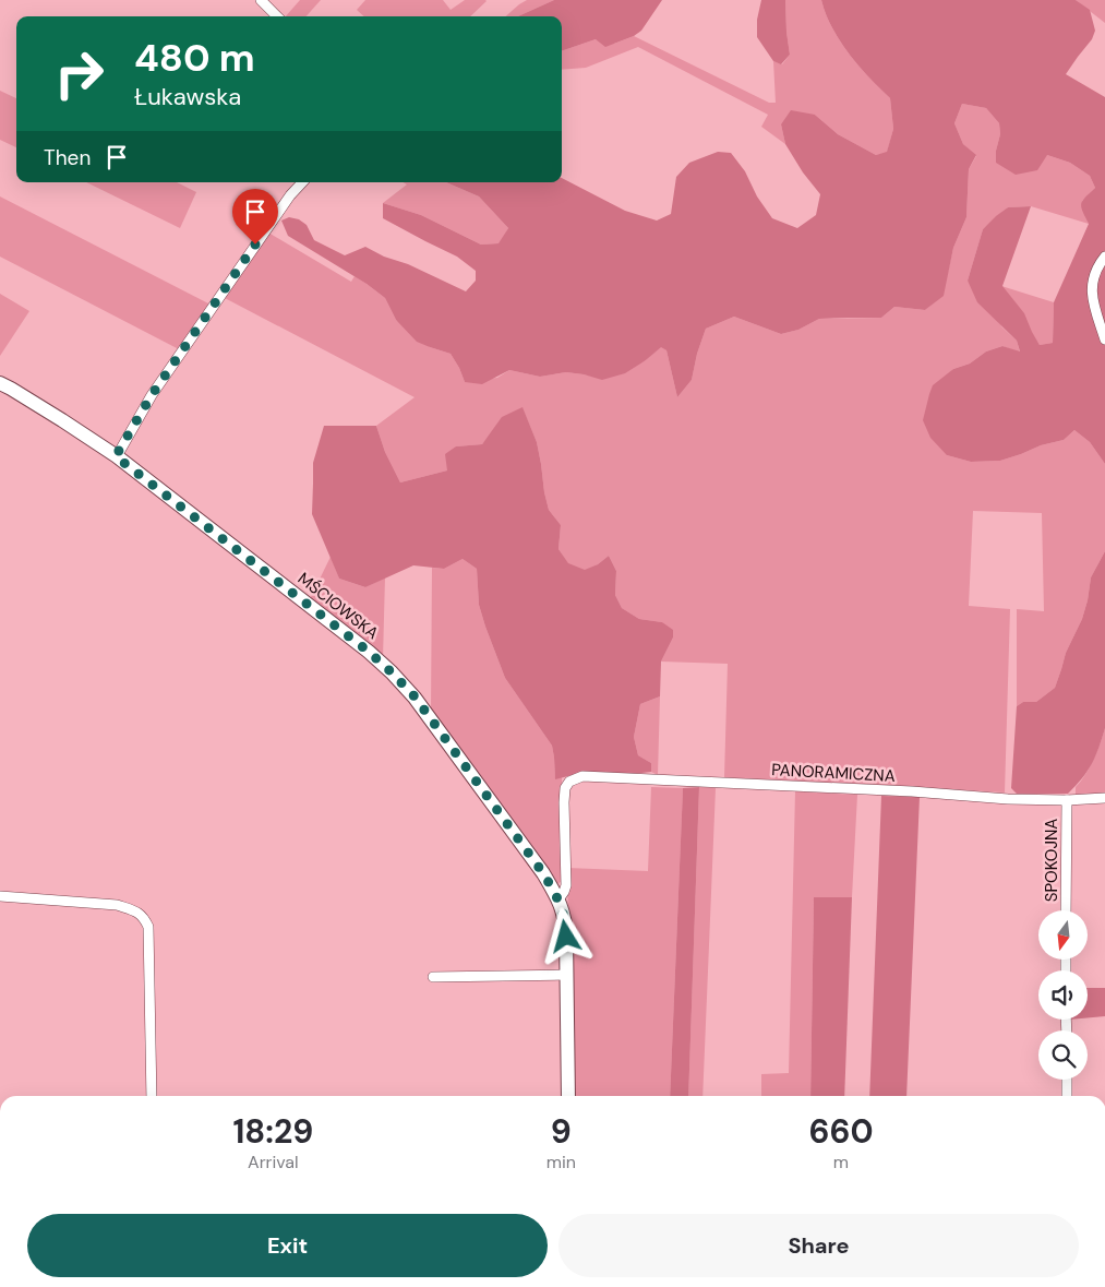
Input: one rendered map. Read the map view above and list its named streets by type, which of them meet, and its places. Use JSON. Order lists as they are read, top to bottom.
{
  "streets": {
    "street": ["MŚCIOWSKA", "PANORAMICZNA", "SPOKOJNA"]
  },
  "crossings": [
    ["MŚCIOWSKA", "PANORAMICZNA"],
    ["PANORAMICZNA", "SPOKOJNA"]
  ],
  "north": "bottom",
  "page": {
    "turn": ["480 m", "Łukawska"],
    "then": "Then",
    "eta": [
      "18:29",
      "Arrival",
      "9",
      "min",
      "660",
      "m"
    ],
    "buttons": ["Exit", "Share"]
  }
}
